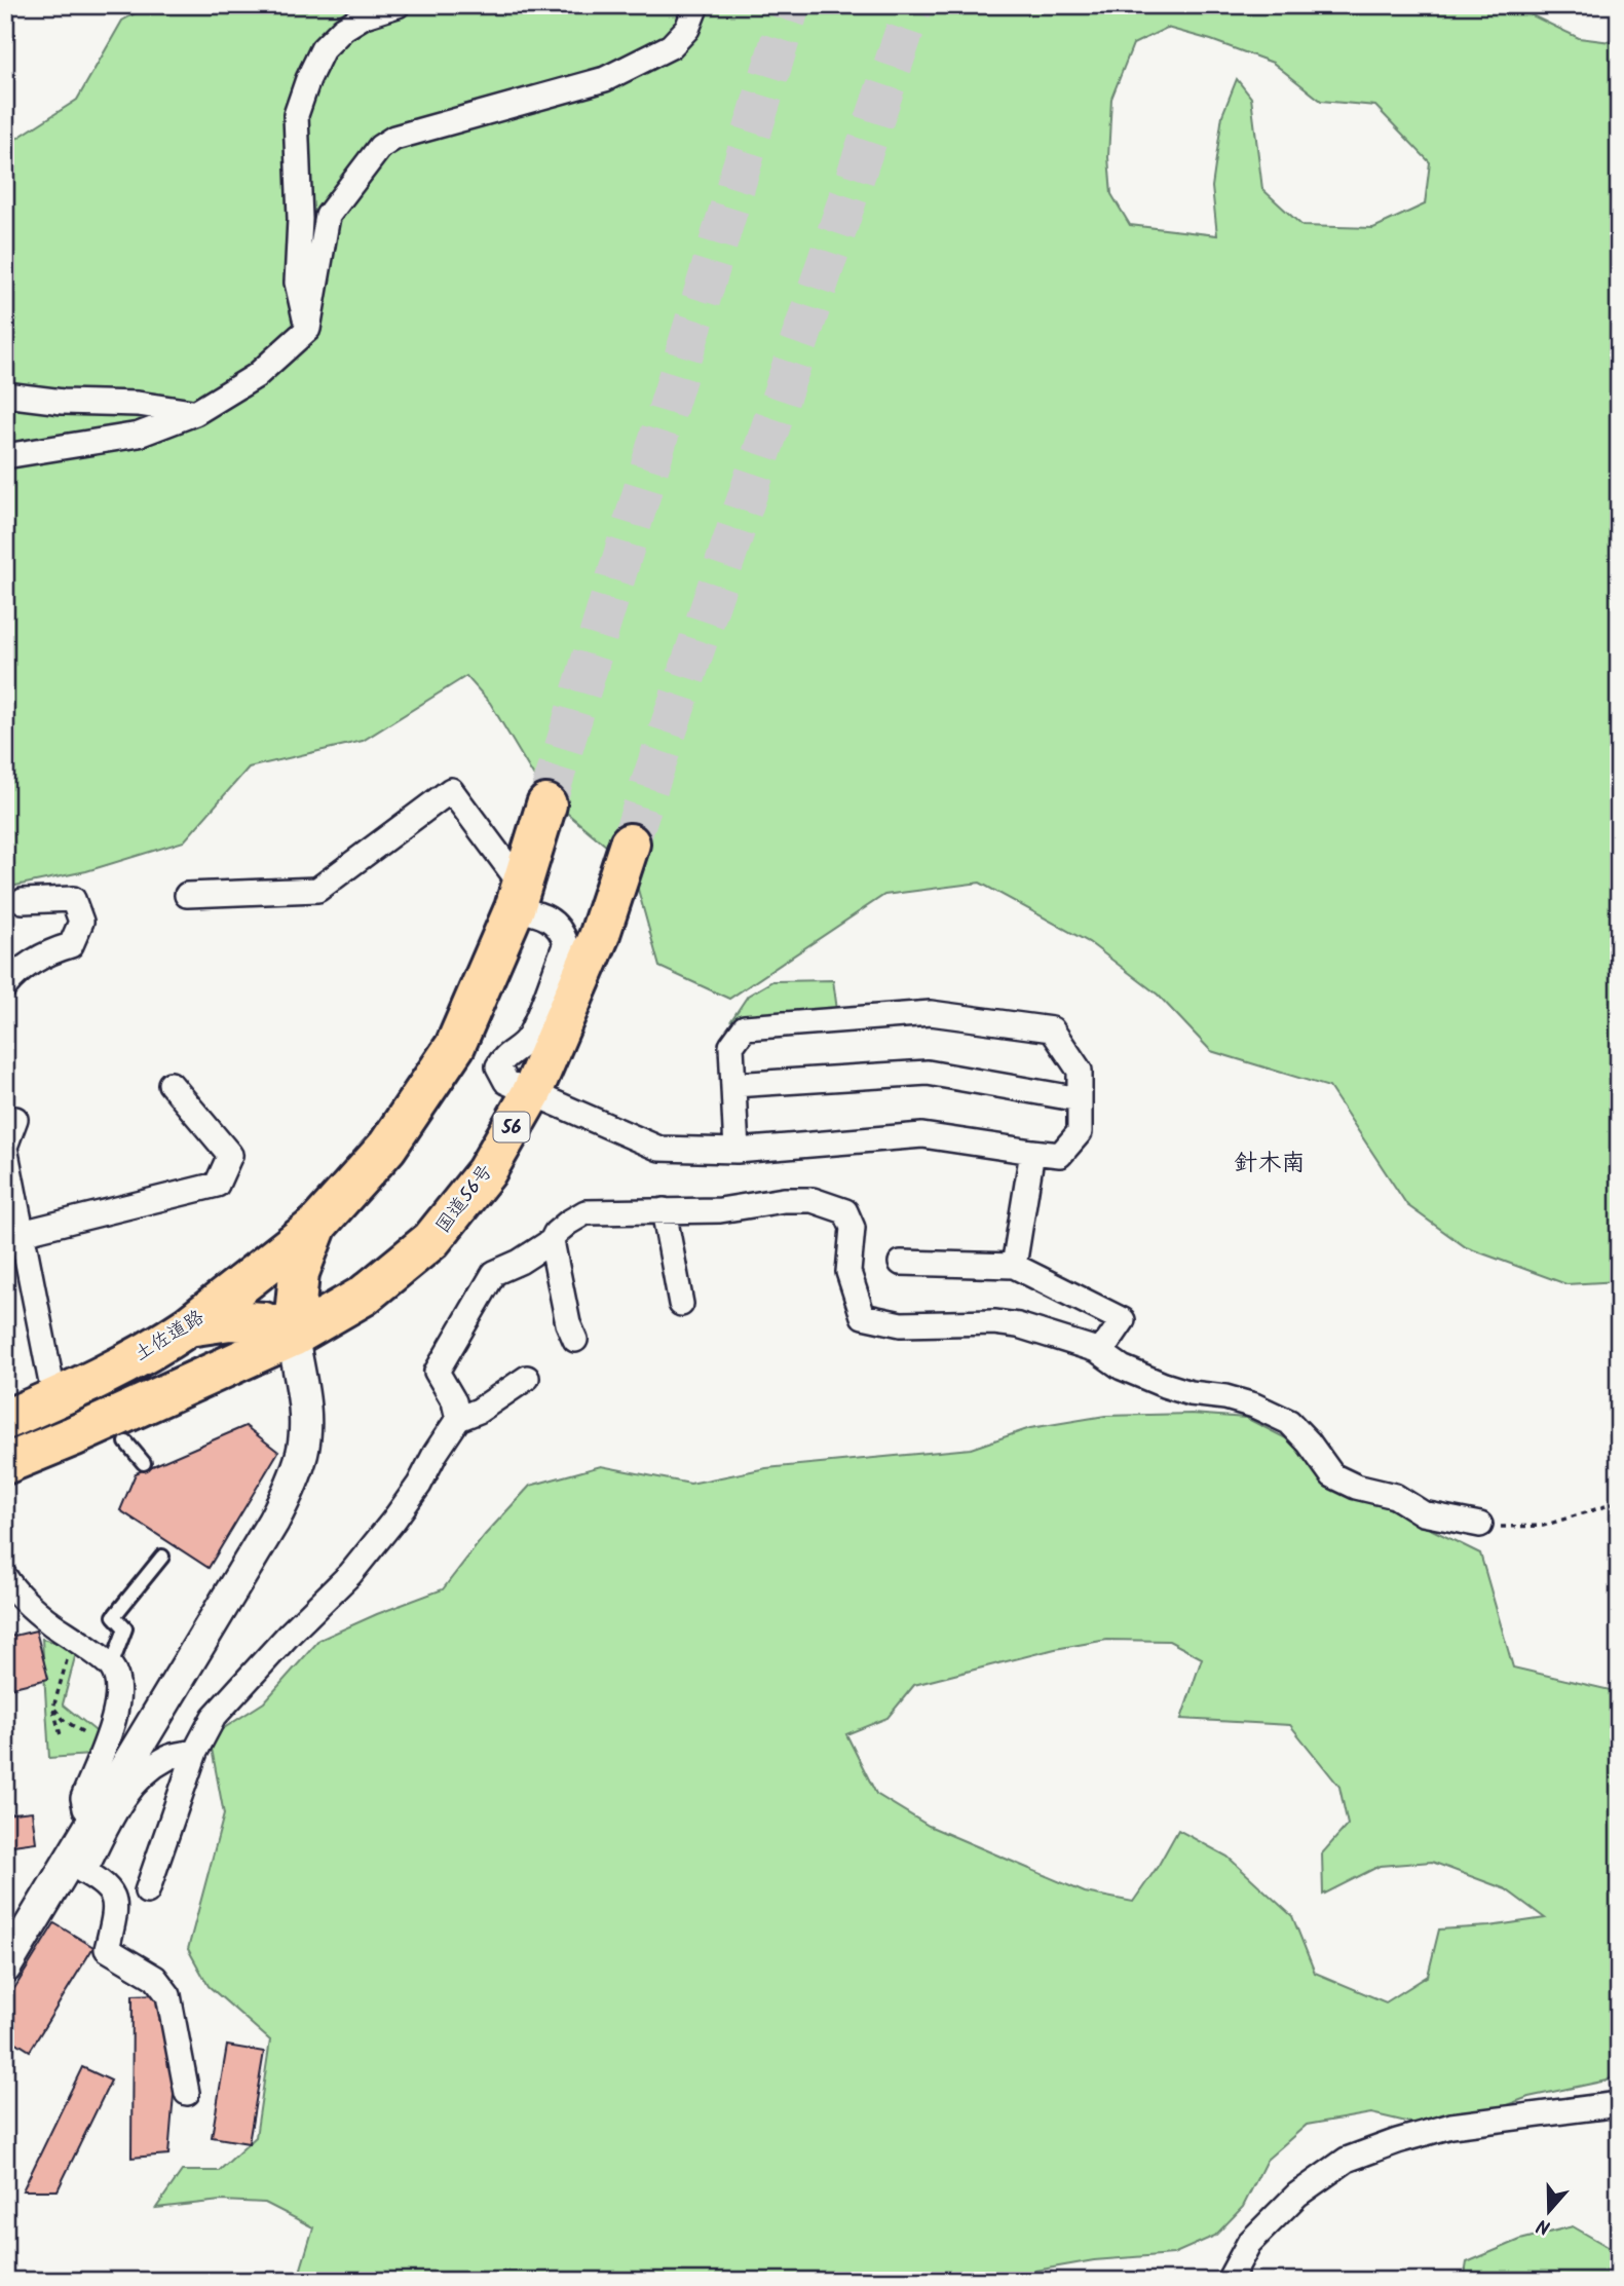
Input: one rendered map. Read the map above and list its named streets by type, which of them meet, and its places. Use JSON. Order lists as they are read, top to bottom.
{
  "streets": {
    "highway": ["56", "国道56号", "土佐道路"]
  },
  "crossings": [
    ["56", "国道56号"]
  ],
  "districts": ["針木南"],
  "north": "bottom"
}
